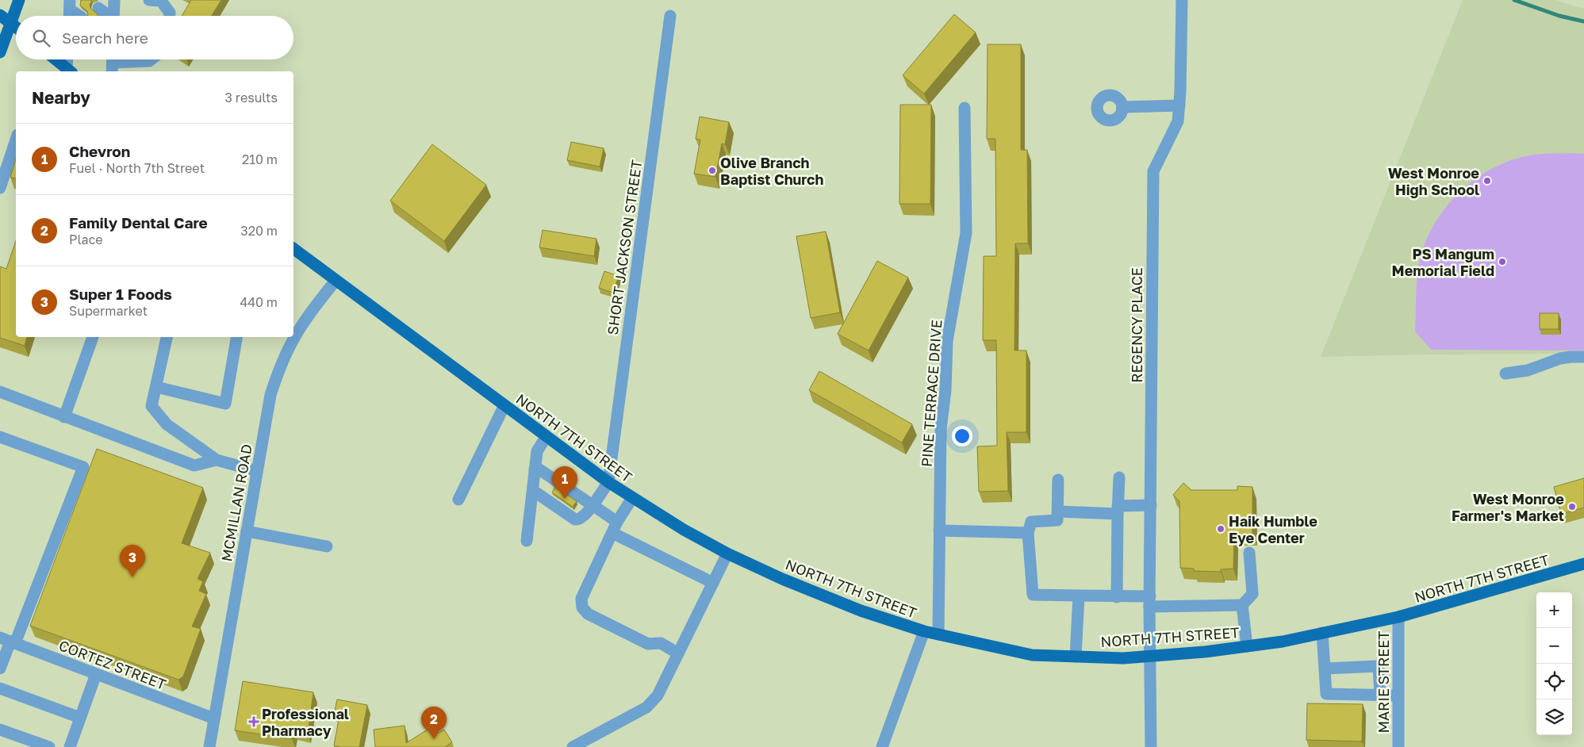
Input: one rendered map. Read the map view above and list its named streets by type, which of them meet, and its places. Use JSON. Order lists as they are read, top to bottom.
{
  "streets": {
    "main road": ["NORTH 7TH STREET"],
    "street": [
      "SHORT JACKSON STREET",
      "REGENCY PLACE",
      "PINE TERRACE DRIVE",
      "MCMILLAN ROAD",
      "CORTEZ STREET",
      "MARIE STREET"
    ]
  },
  "crossings": [
    ["SHORT JACKSON STREET", "NORTH 7TH STREET"],
    ["REGENCY PLACE", "NORTH 7TH STREET"],
    ["PINE TERRACE DRIVE", "NORTH 7TH STREET"],
    ["NORTH 7TH STREET", "MCMILLAN ROAD"],
    ["NORTH 7TH STREET", "MARIE STREET"],
    ["MCMILLAN ROAD", "CORTEZ STREET"]
  ],
  "places": {
    "other": [
      "Olive Branch Baptist Church",
      "West Monroe High School",
      "PS Mangum Memorial Field",
      "West Monroe Farmer's Market",
      "Haik Humble Eye Center"
    ],
    "health": ["Professional Pharmacy"]
  },
  "page": {
    "search": "Search here",
    "heading": ["Nearby", "3 results"],
    "list": [
      {
        "mark": "1",
        "name": "Chevron",
        "note": "Fuel · North 7th Street",
        "value": "210 m"
      },
      {
        "mark": "2",
        "name": "Family Dental Care",
        "note": "Place",
        "value": "320 m"
      },
      {
        "mark": "3",
        "name": "Super 1 Foods",
        "note": "Supermarket",
        "value": "440 m"
      }
    ],
    "pins": ["1", "3", "2"],
    "map_buttons": ["+", "−"]
  }
}
